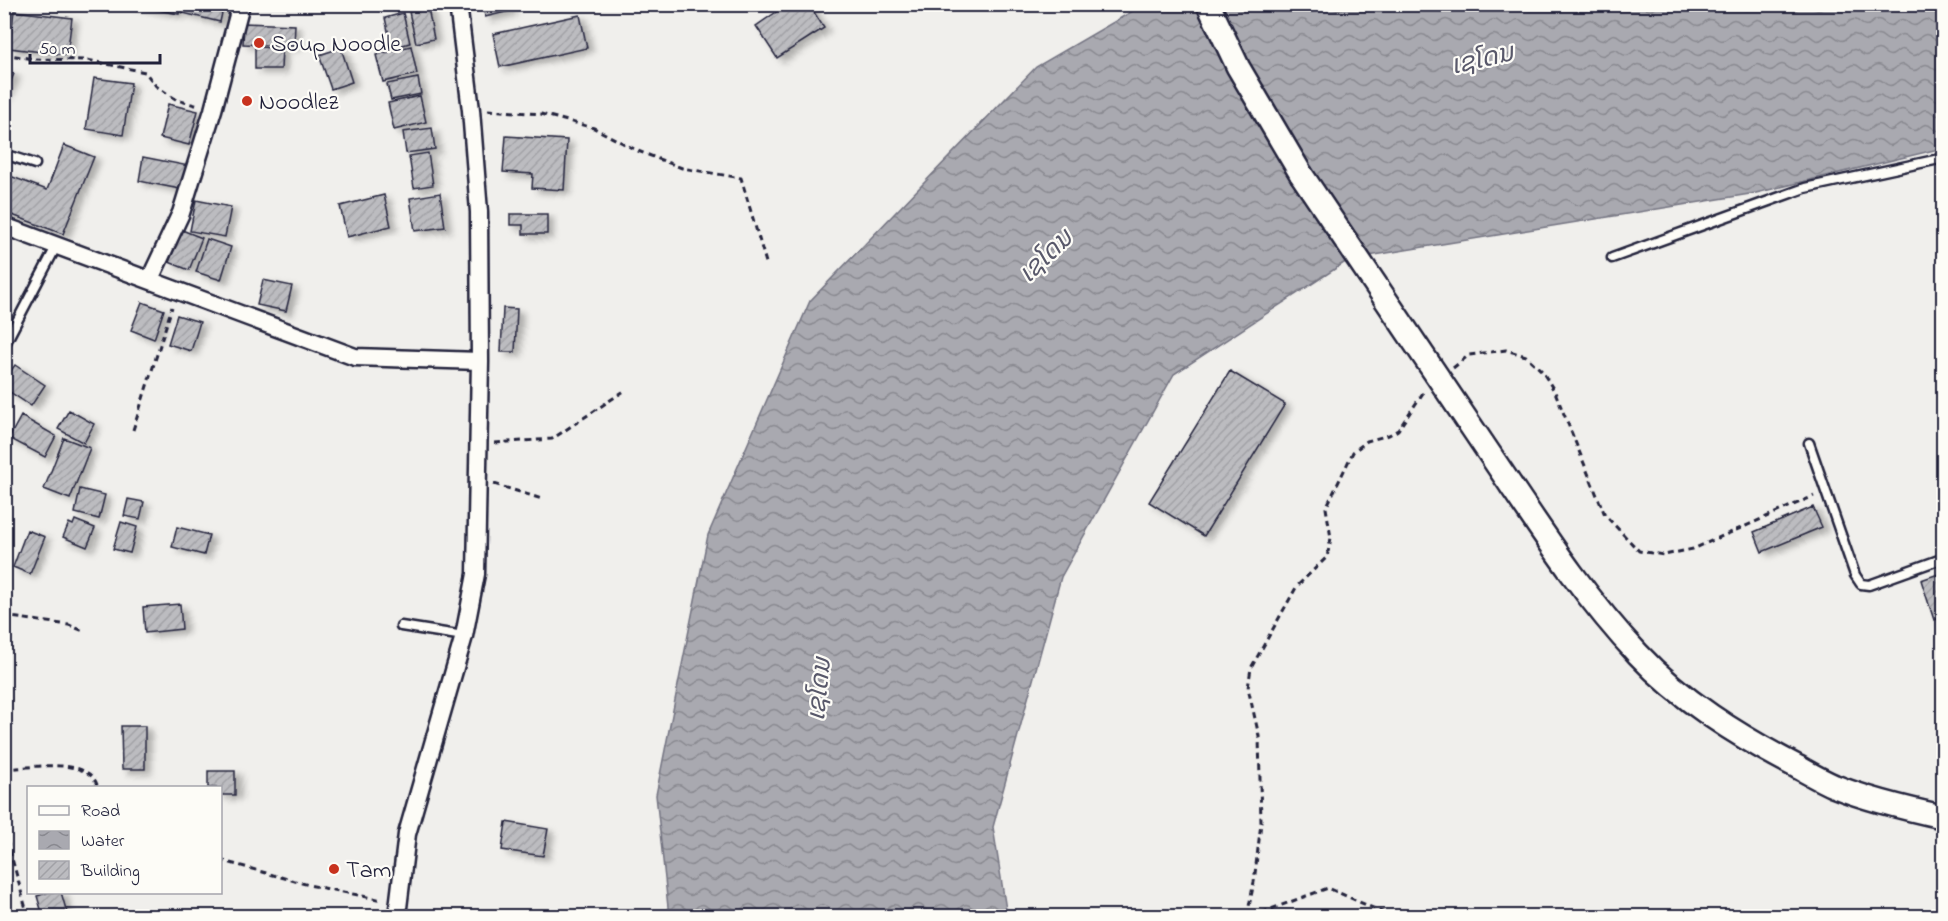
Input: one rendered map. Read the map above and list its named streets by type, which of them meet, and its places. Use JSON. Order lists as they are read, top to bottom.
{
  "water": ["ເຊໂດນ"],
  "places": ["Soup Noodle", "Noodlez", "Tam"],
  "legend": ["Road", "Water", "Building"],
  "scale_bar": "50 m"
}
